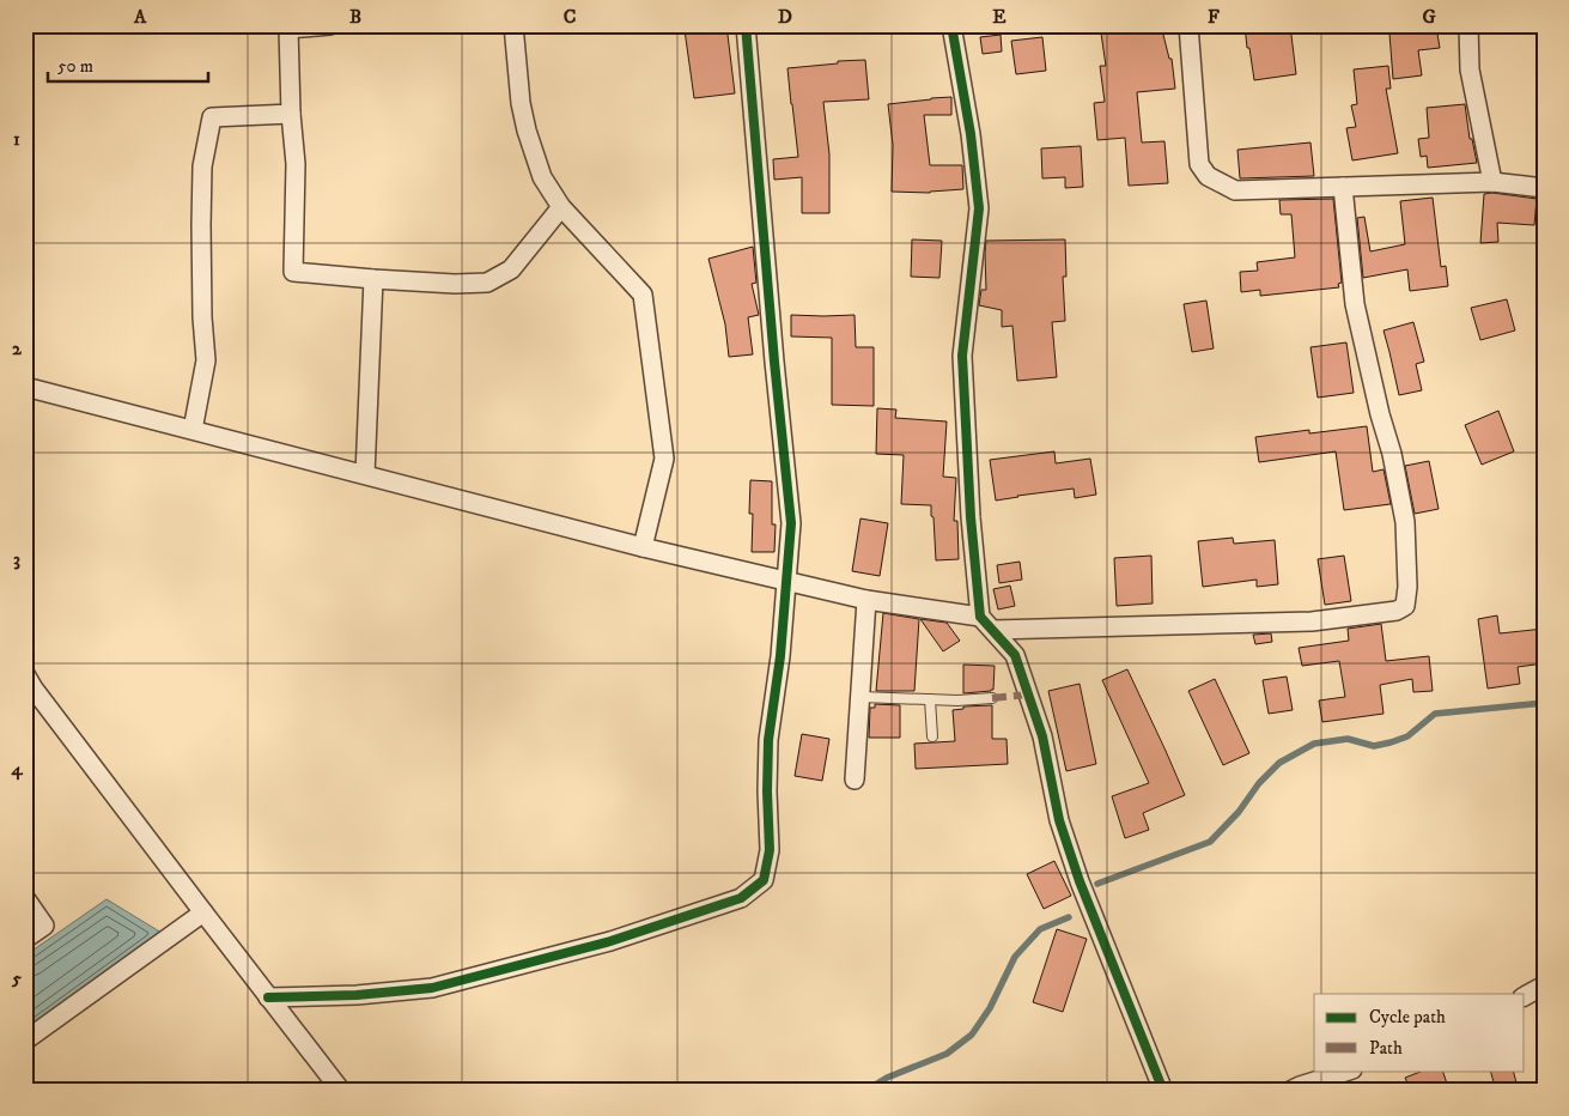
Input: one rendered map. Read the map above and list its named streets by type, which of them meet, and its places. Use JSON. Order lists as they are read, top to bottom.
{
  "legend": ["Cycle path", "Path"],
  "scale_bar": "50 m",
  "grid": {
    "columns": [
      "A",
      "B",
      "C",
      "D",
      "E",
      "F",
      "G"
    ],
    "rows": [
      "1",
      "2",
      "3",
      "4",
      "5"
    ]
  }
}
